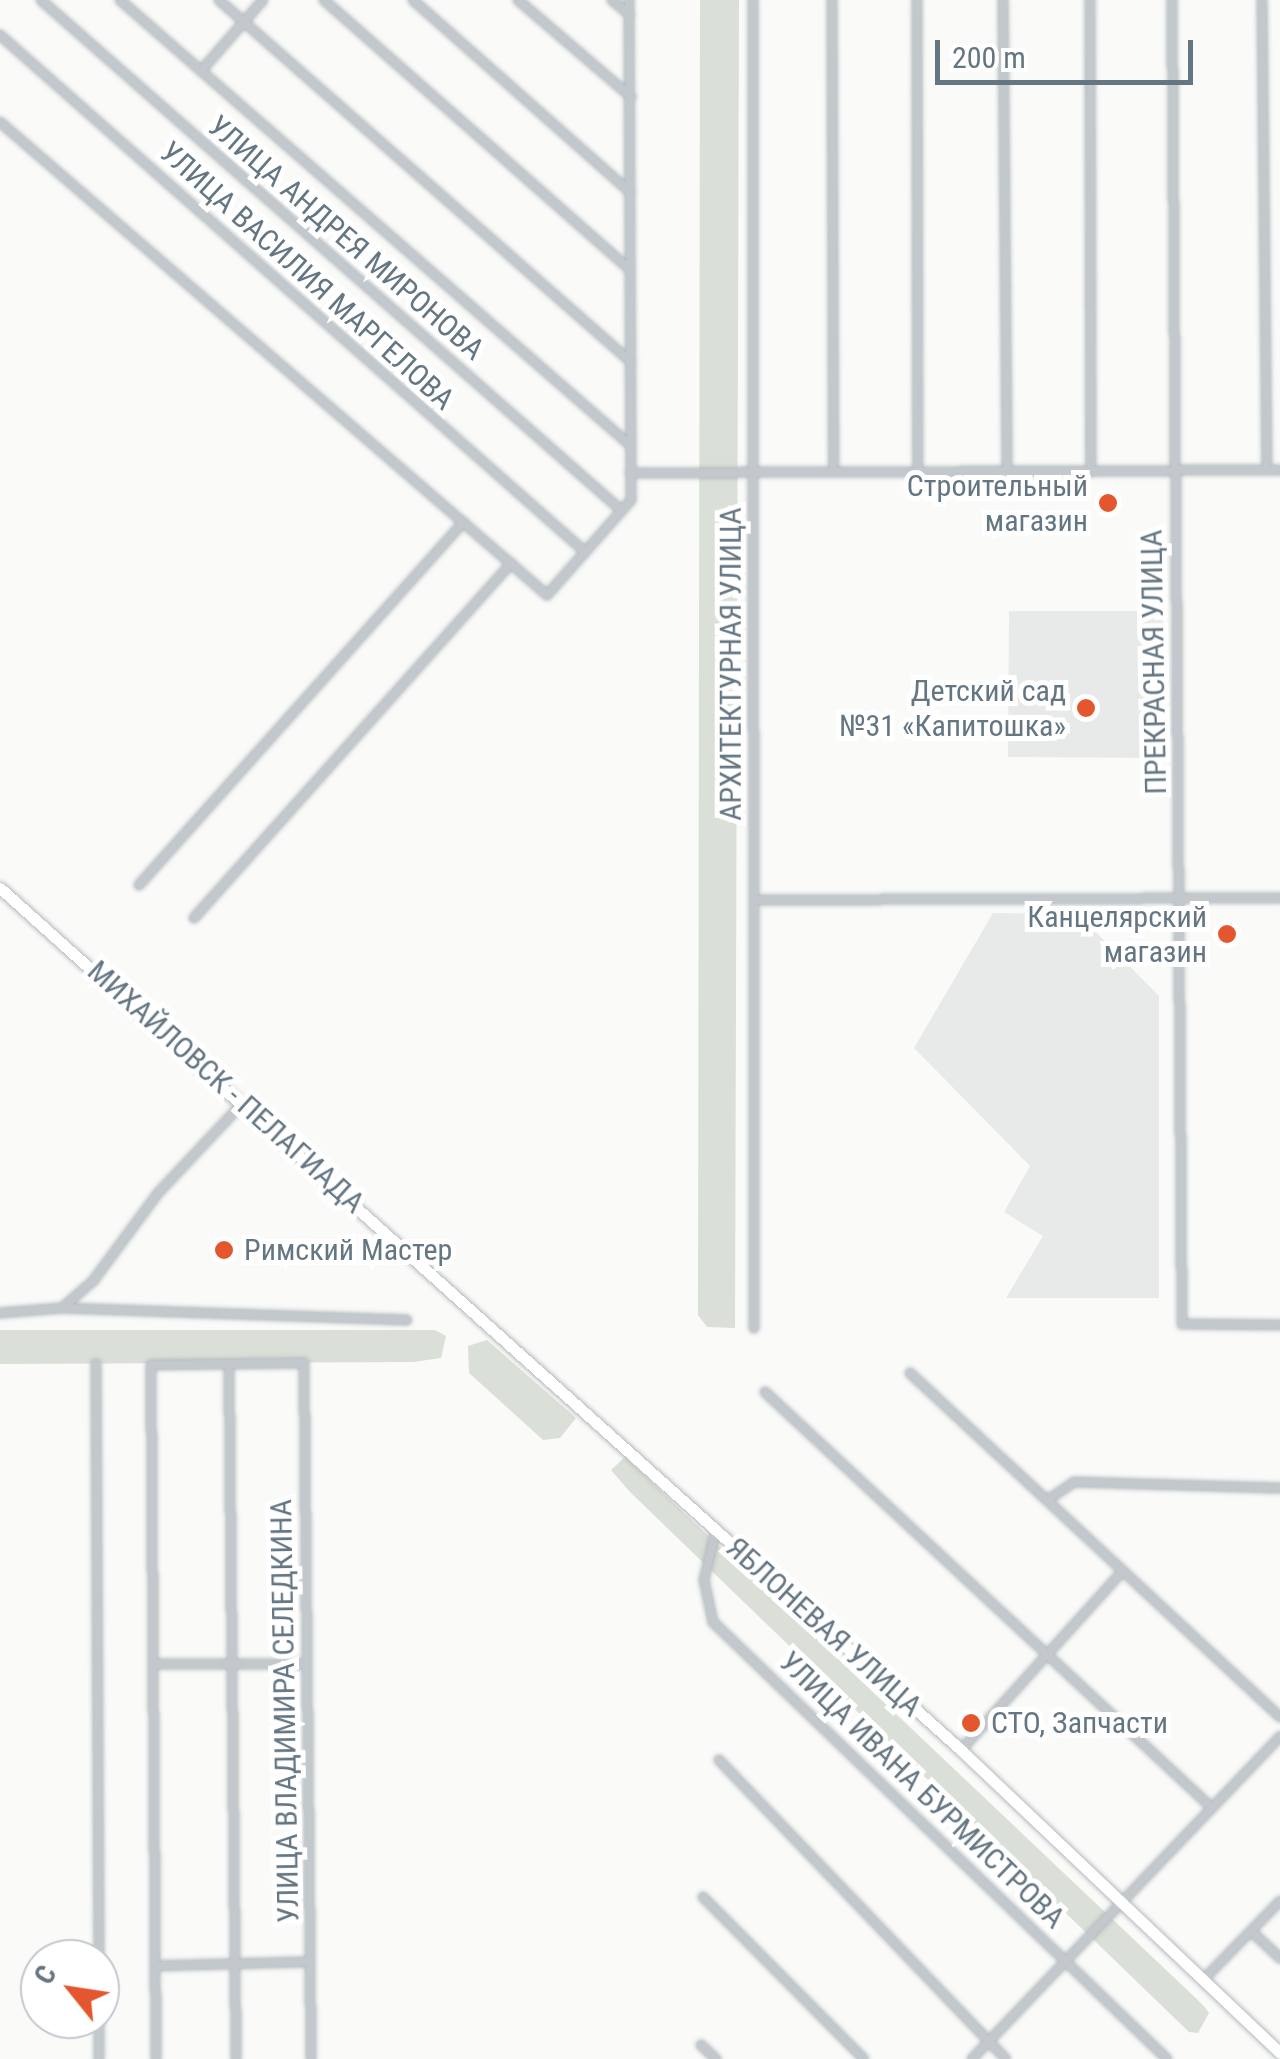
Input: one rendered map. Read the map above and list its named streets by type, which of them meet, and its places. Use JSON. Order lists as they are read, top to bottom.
{
  "streets": {
    "street": [
      "УЛИЦА АНДРЕЯ МИРОНОВА",
      "УЛИЦА ВАСИЛИЯ МАРГЕЛОВА",
      "ПРЕКРАСНАЯ УЛИЦА",
      "АРХИТЕКТУРНАЯ УЛИЦА",
      "МИХАЙЛОВСК - ПЕЛАГИАДА",
      "ЯБЛОНЕВАЯ УЛИЦА",
      "УЛИЦА ВЛАДИМИРА СЕЛЕДКИНА",
      "УЛИЦА ИВАНА БУРМИСТРОВА"
    ]
  },
  "crossings": [
    ["МИХАЙЛОВСК - ПЕЛАГИАДА", "ЯБЛОНЕВАЯ УЛИЦА"],
    ["ЯБЛОНЕВАЯ УЛИЦА", "УЛИЦА ИВАНА БУРМИСТРОВА"]
  ],
  "places": [
    "Строительный магазин",
    "Детский сад №31 «Капитошка»",
    "Канцелярский магазин",
    "Римский Мастер",
    "СТО, Запчасти"
  ],
  "scale_bar": "200 m",
  "north": "top left"
}
